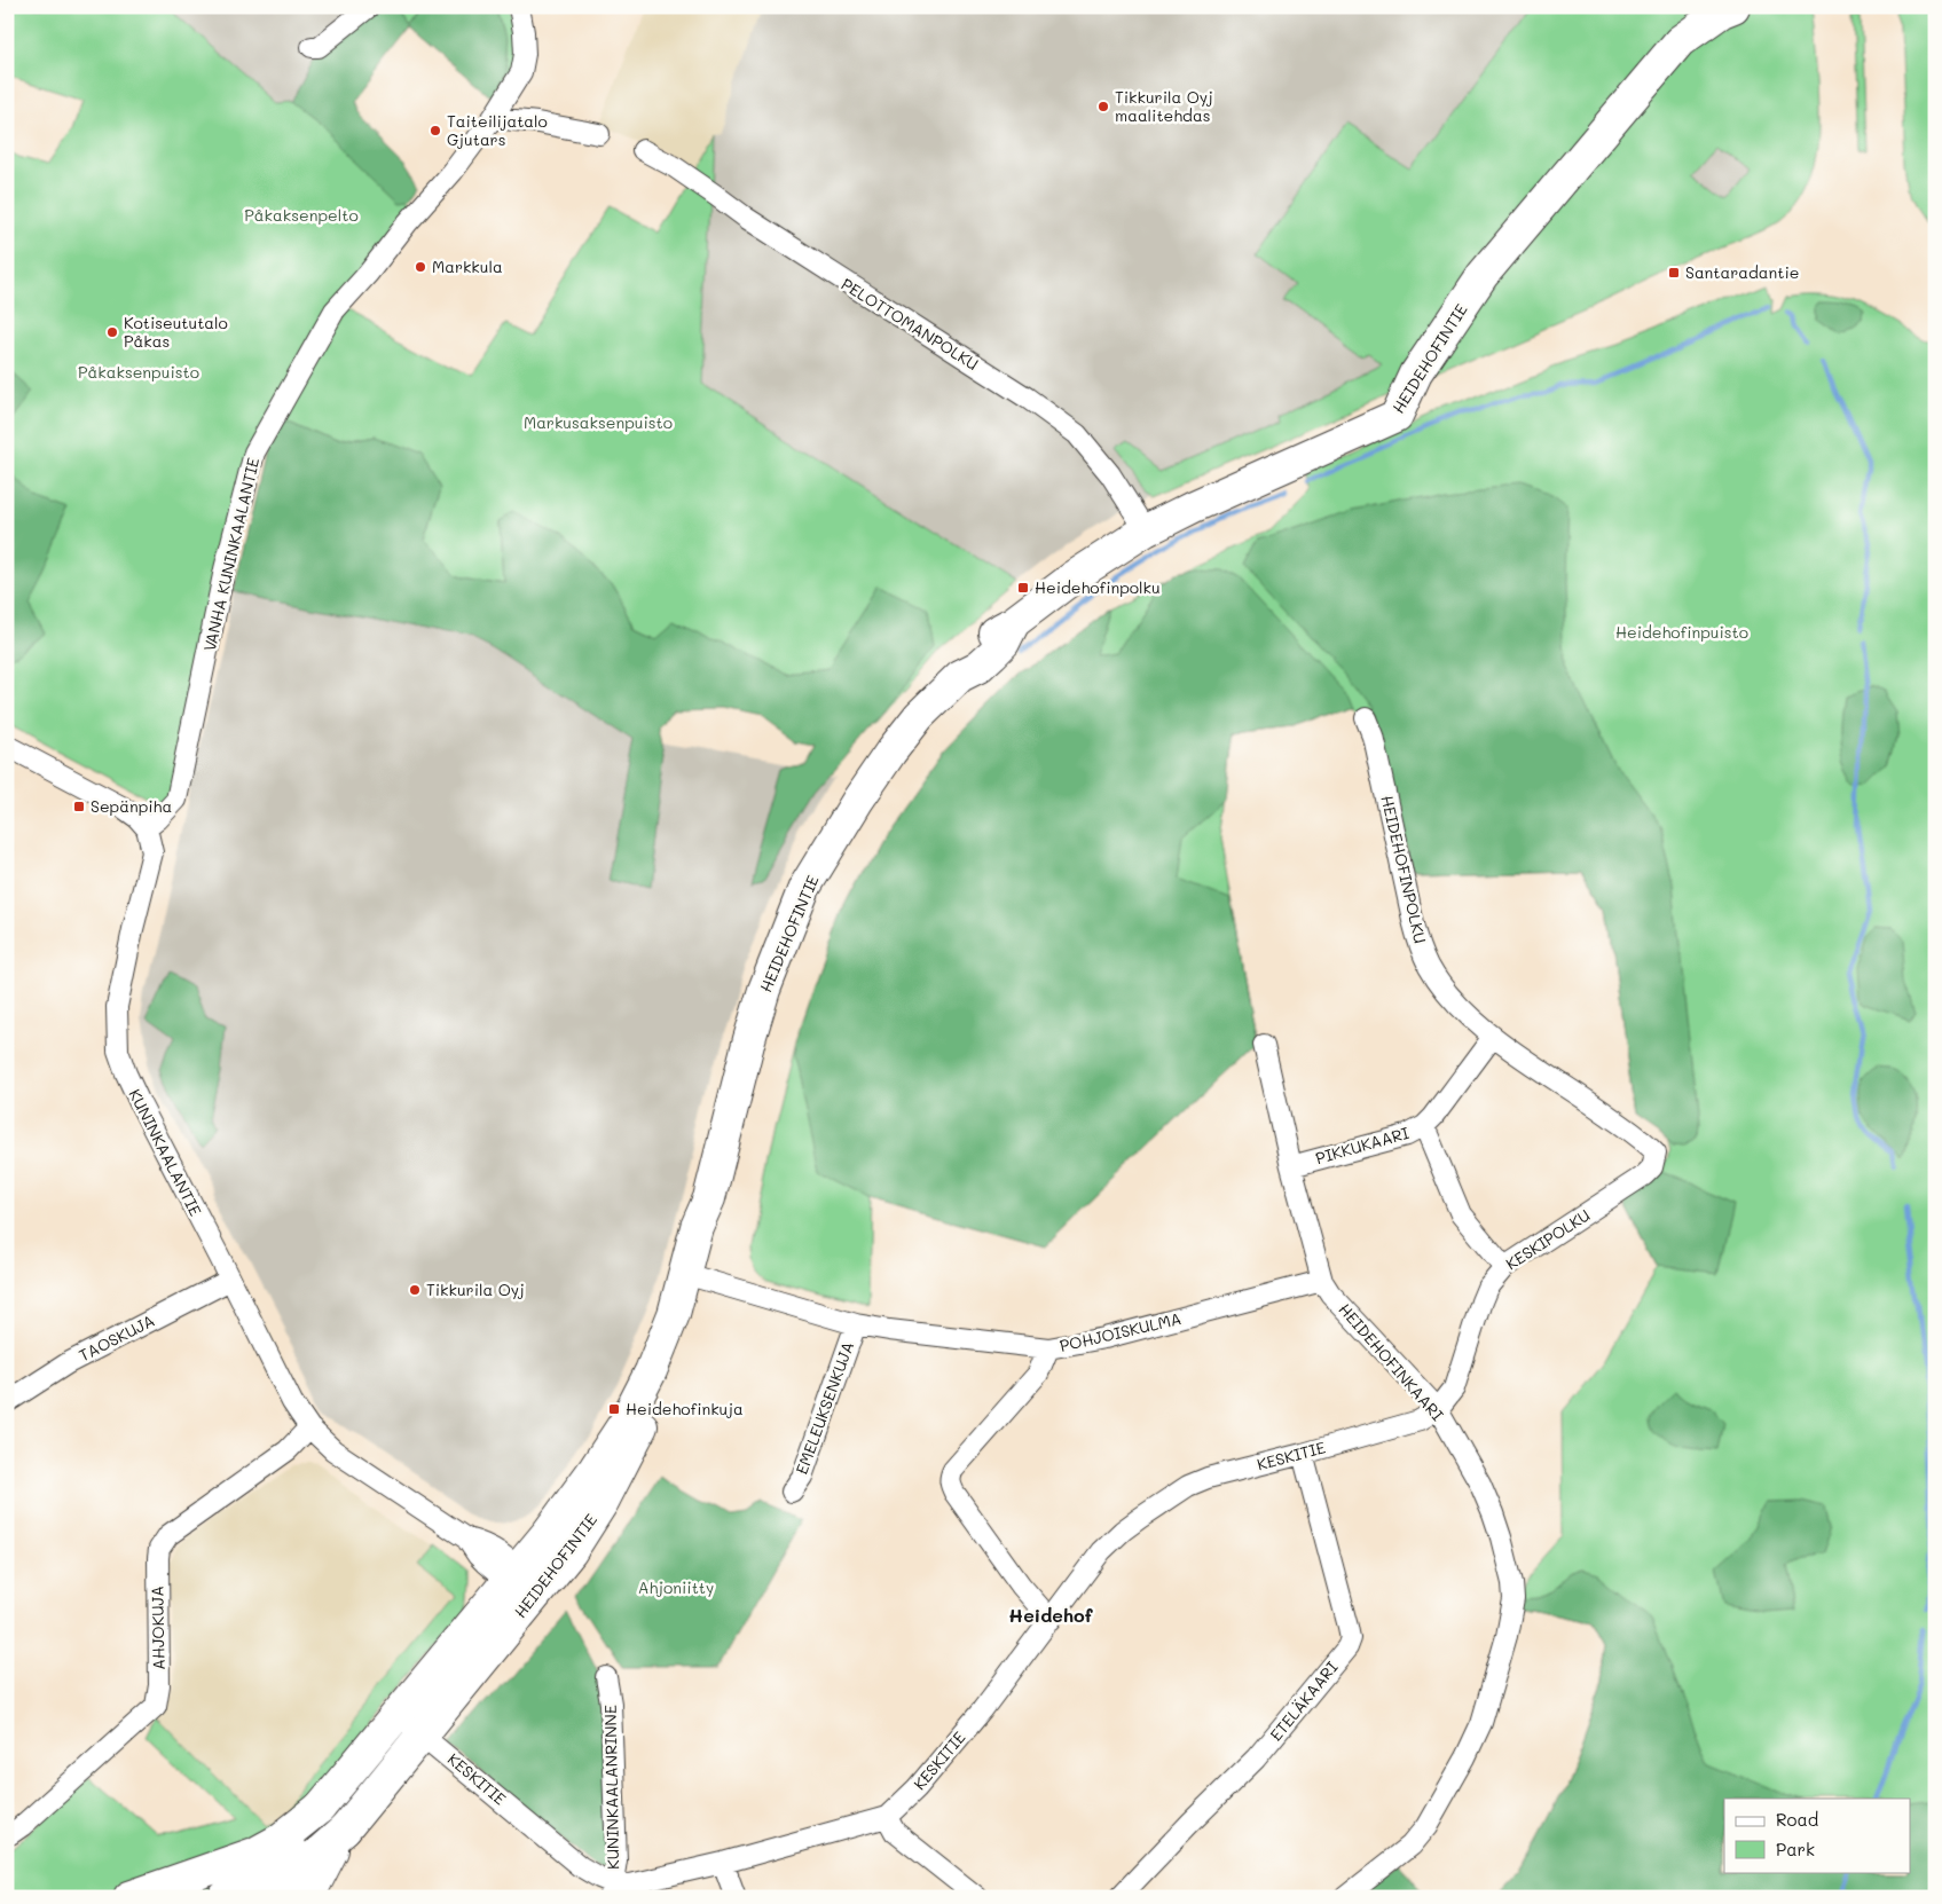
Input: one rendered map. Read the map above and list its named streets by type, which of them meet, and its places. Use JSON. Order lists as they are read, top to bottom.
{
  "streets": {
    "main road": ["HEIDEHOFINTIE"],
    "street": [
      "PELOTTOMANPOLKU",
      "VANHA KUNINKAALANTIE",
      "HEIDEHOFINPOLKU",
      "PIKKUKAARI",
      "KUNINKAALANTIE",
      "KESKIPOLKU",
      "POHJOISKULMA",
      "TAOSKUJA",
      "HEIDEHOFINKAARI",
      "EMELEUKSENKUJA",
      "KESKITIE",
      "AHJOKUJA",
      "ETELÄKAARI",
      "KUNINKAALANRINNE"
    ]
  },
  "crossings": [
    ["PELOTTOMANPOLKU", "HEIDEHOFINTIE"],
    ["HEIDEHOFINTIE", "KUNINKAALANTIE"],
    ["HEIDEHOFINTIE", "KESKITIE"],
    ["VANHA KUNINKAALANTIE", "KUNINKAALANTIE"],
    ["HEIDEHOFINPOLKU", "PIKKUKAARI"],
    ["HEIDEHOFINPOLKU", "KESKIPOLKU"],
    ["PIKKUKAARI", "HEIDEHOFINKAARI"],
    ["KUNINKAALANTIE", "TAOSKUJA"],
    ["KUNINKAALANTIE", "AHJOKUJA"],
    ["KESKIPOLKU", "HEIDEHOFINKAARI"],
    ["KESKIPOLKU", "KESKITIE"],
    ["POHJOISKULMA", "HEIDEHOFINKAARI"],
    ["POHJOISKULMA", "KESKITIE"],
    ["HEIDEHOFINKAARI", "KESKITIE"],
    ["KESKITIE", "ETELÄKAARI"],
    ["KESKITIE", "KUNINKAALANRINNE"]
  ],
  "districts": ["Heidehof"],
  "parks": [
    "Påkaksenpelto",
    "Påkaksenpuisto",
    "Markusaksenpuisto",
    "Heidehofinpuisto",
    "Ahjoniitty"
  ],
  "places": {
    "other": [
      "Tikkurila Oyj maalitehdas",
      "Taiteilijatalo Gjutars",
      "Markkula",
      "Kotiseututalo Påkas",
      "Tikkurila Oyj"
    ],
    "transit": [
      "Santaradantie",
      "Heidehofinpolku",
      "Sepänpiha",
      "Heidehofinkuja"
    ]
  },
  "legend": ["Road", "Park"]
}
